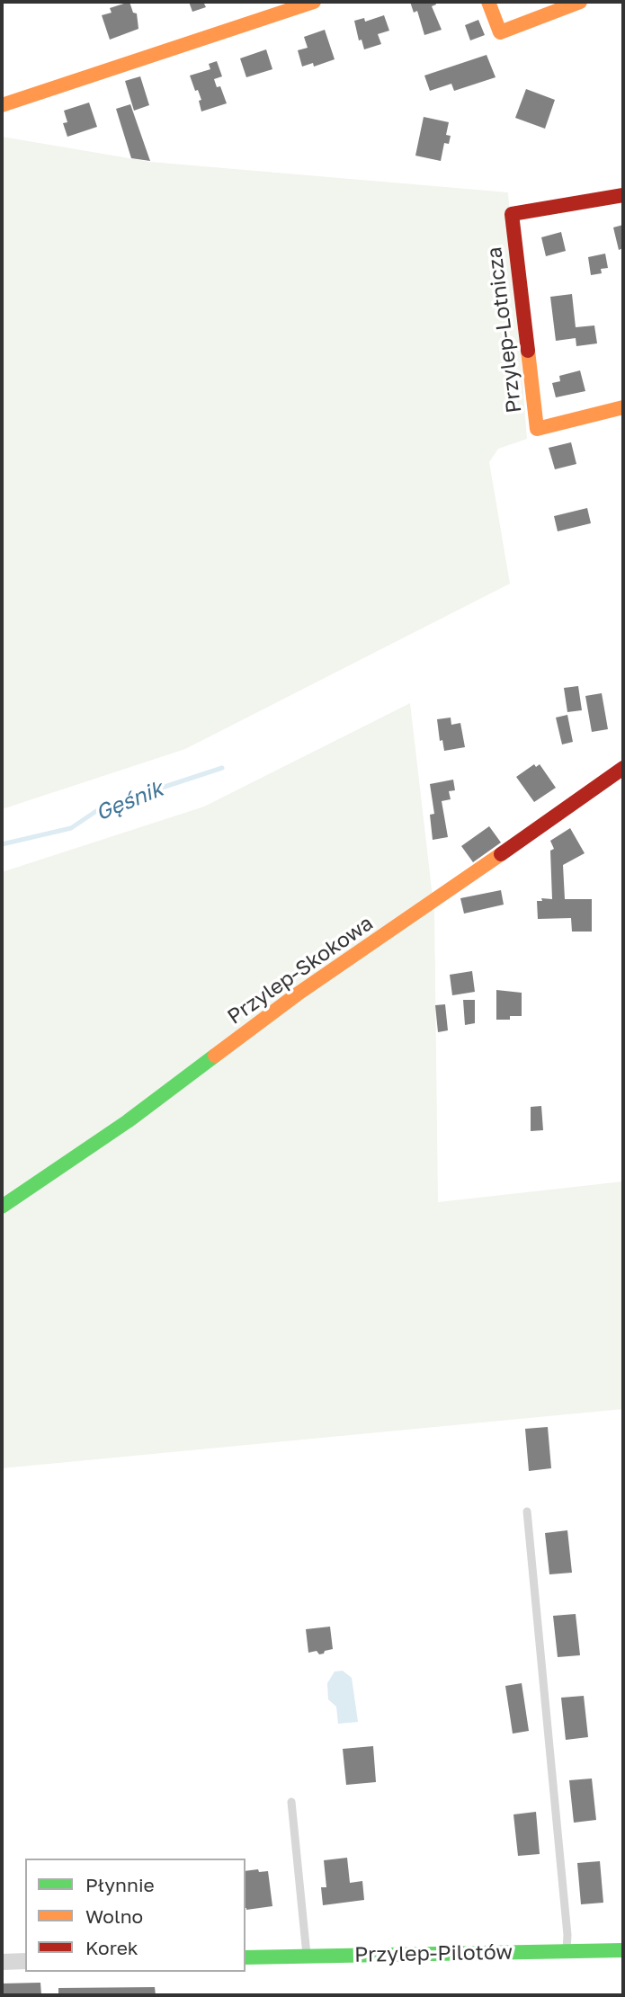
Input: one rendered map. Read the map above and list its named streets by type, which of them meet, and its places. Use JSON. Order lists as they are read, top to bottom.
{
  "streets": {
    "street": ["Przylep-Lotnicza", "Przylep-Skokowa", "Przylep-Pilotów"]
  },
  "water": ["Gęśnik"],
  "legend": ["Płynnie", "Wolno", "Korek"]
}
